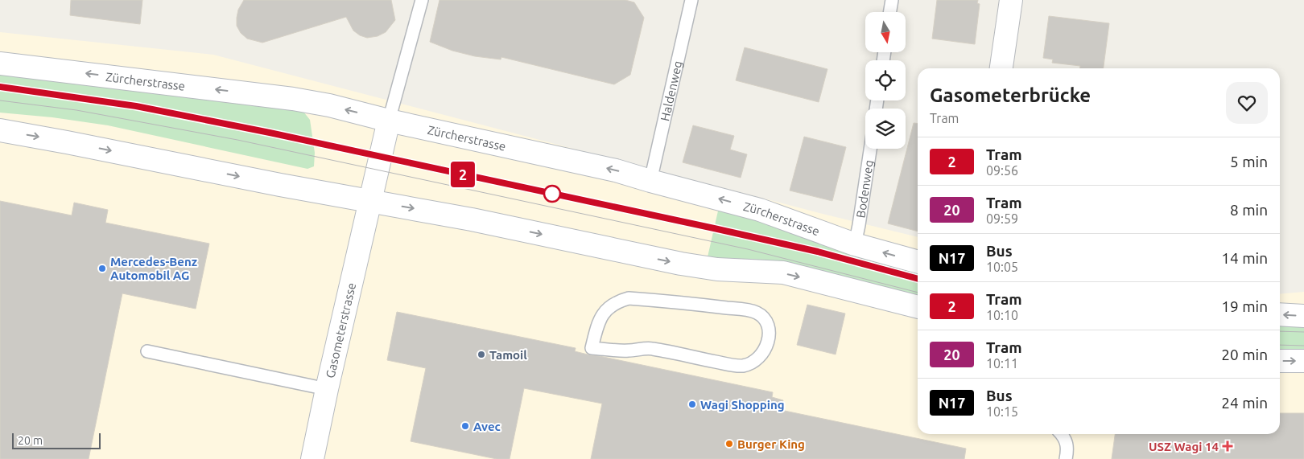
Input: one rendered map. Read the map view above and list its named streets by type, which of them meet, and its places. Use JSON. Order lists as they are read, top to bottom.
{
  "streets": {
    "main road": ["Zürcherstrasse", "Gasometerstrasse"],
    "lane": ["Haldenweg", "Bodenweg"]
  },
  "crossings": [
    ["Zürcherstrasse", "Haldenweg"],
    ["Zürcherstrasse", "Bodenweg"],
    ["Zürcherstrasse", "Gasometerstrasse"]
  ],
  "places": {
    "other": [
      "Mercedes-Benz Automobil AG",
      "Tamoil",
      "Wagi Shopping",
      "Avec",
      "Burger King"
    ],
    "health": ["USZ Wagi 14"]
  },
  "lines": ["tram line 2"],
  "scale_bar": "20 m",
  "north": "bottom",
  "page": {
    "on_map": "2",
    "heading": ["Gasometerbrücke", "Tram"],
    "list": [
      {
        "mark": "2",
        "name": "Tram",
        "note": "09:56",
        "value": "5 min"
      },
      {
        "mark": "20",
        "name": "Tram",
        "note": "09:59",
        "value": "8 min"
      },
      {
        "mark": "N17",
        "name": "Bus",
        "note": "10:05",
        "value": "14 min"
      },
      {
        "mark": "2",
        "name": "Tram",
        "note": "10:10",
        "value": "19 min"
      },
      {
        "mark": "20",
        "name": "Tram",
        "note": "10:11",
        "value": "20 min"
      },
      {
        "mark": "N17",
        "name": "Bus",
        "note": "10:15",
        "value": "24 min"
      }
    ],
    "scale": "20 m"
  }
}
